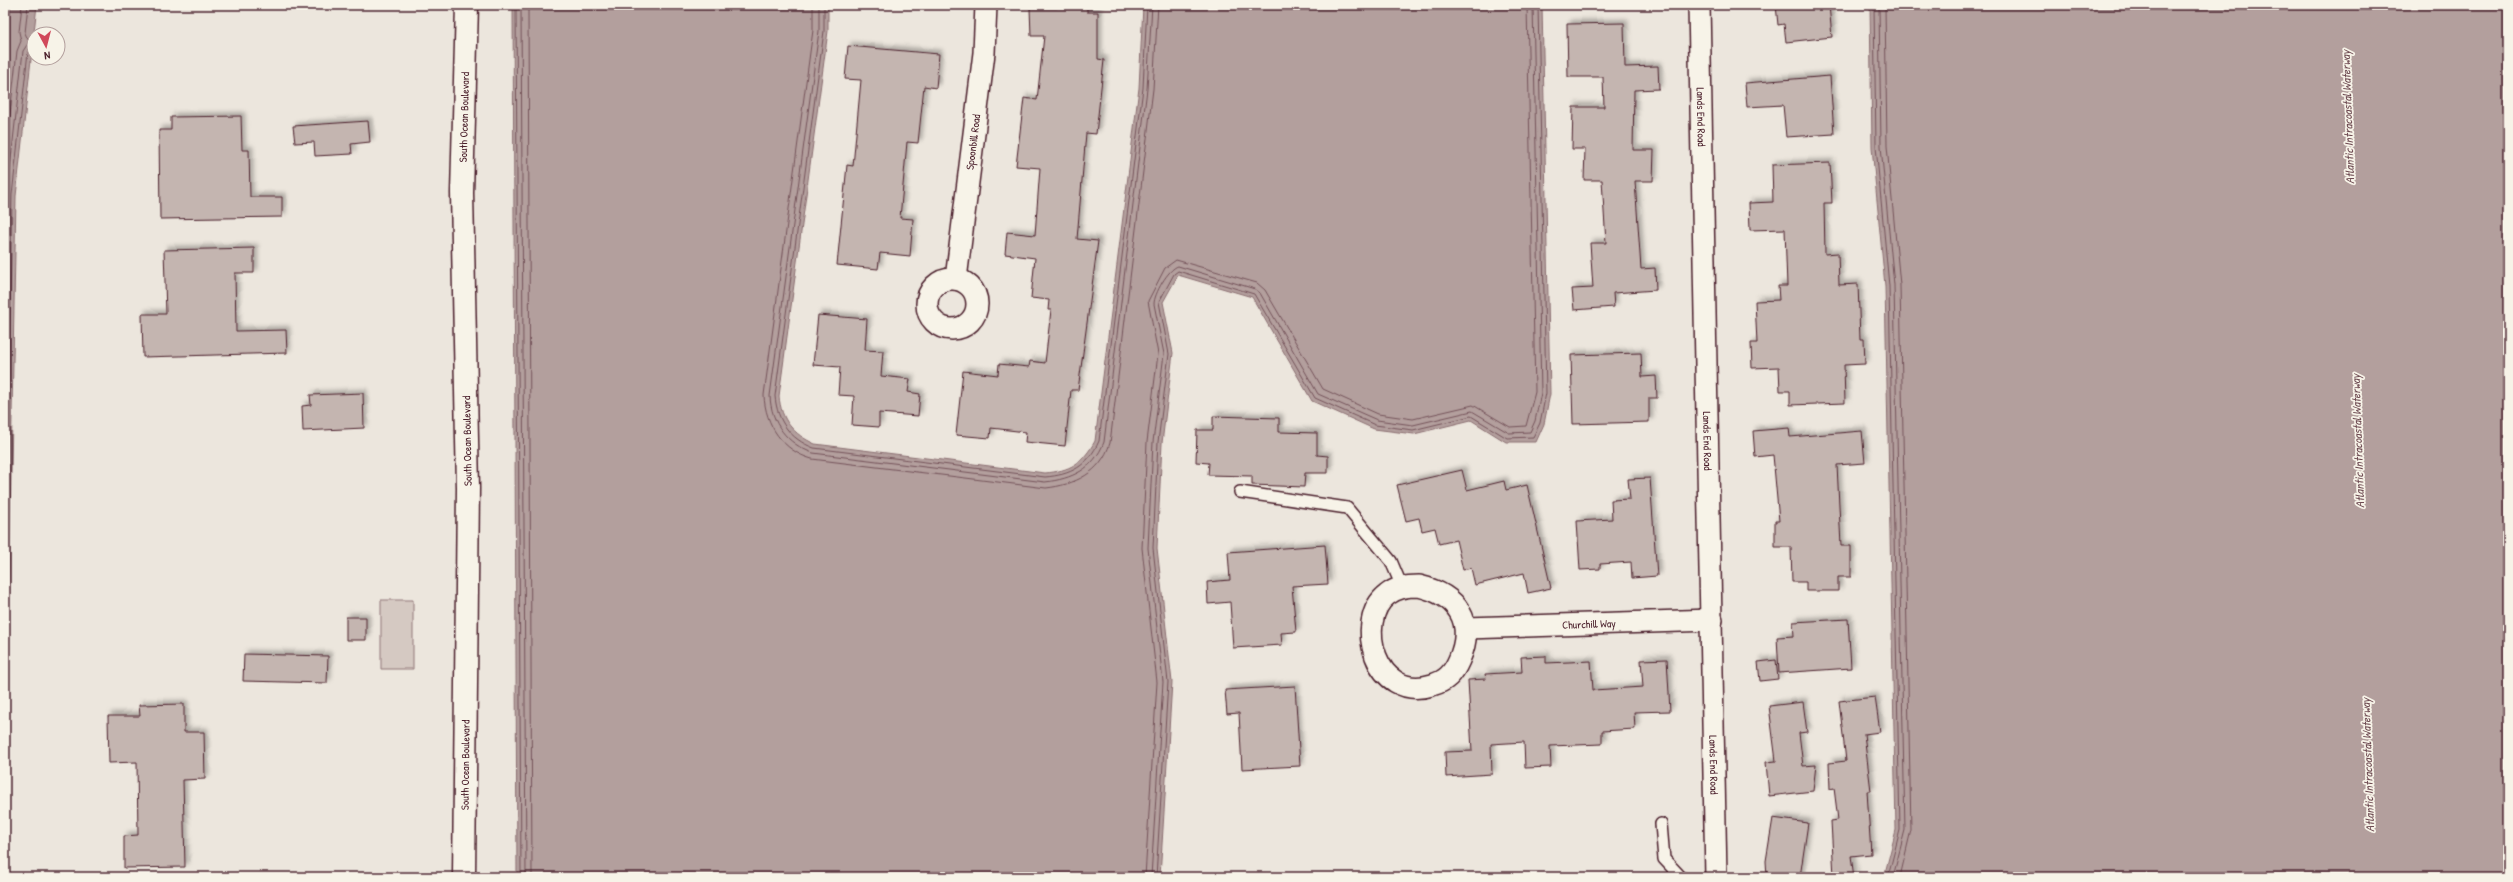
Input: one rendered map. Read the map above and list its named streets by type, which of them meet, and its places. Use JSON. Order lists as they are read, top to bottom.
{
  "streets": {
    "main road": ["South Ocean Boulevard"],
    "street": ["Lands End Road", "Spoonbill Road", "Churchill Way"]
  },
  "crossings": [
    ["Lands End Road", "Churchill Way"]
  ],
  "water": ["Atlantic Intracoastal Waterway"],
  "north": "bottom"
}
